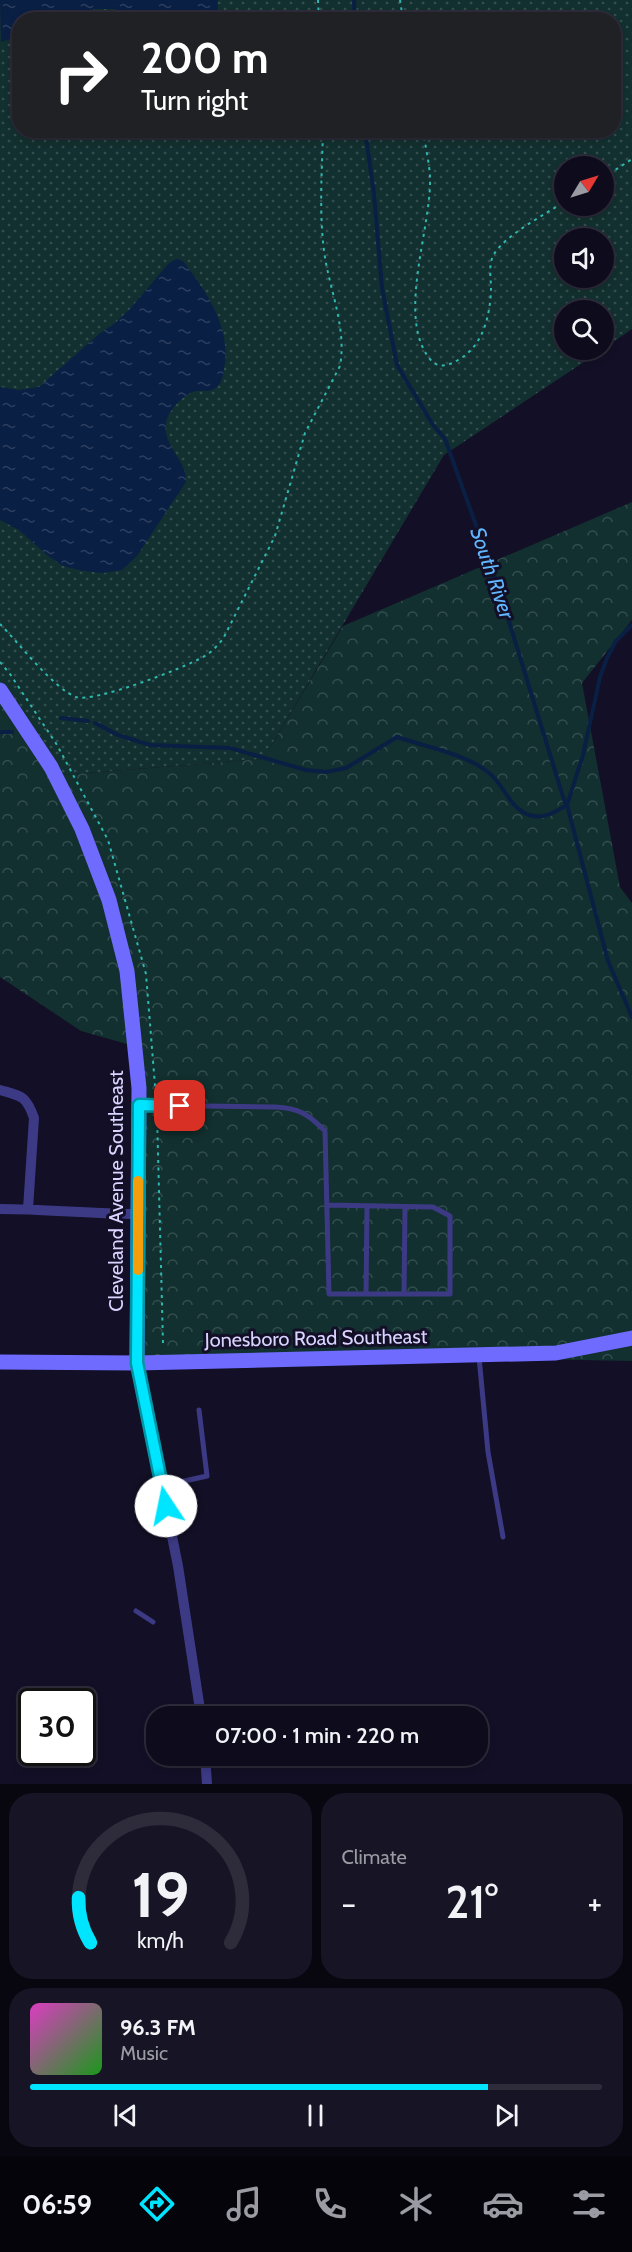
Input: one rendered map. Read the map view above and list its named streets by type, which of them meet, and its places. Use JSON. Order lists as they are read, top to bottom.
{
  "streets": {
    "main road": ["Cleveland Avenue Southeast", "Jonesboro Road Southeast"]
  },
  "crossings": [
    ["Cleveland Avenue Southeast", "Jonesboro Road Southeast"]
  ],
  "water": ["South River"],
  "north": "top right",
  "page": {
    "turn": ["200 m", "Turn right"],
    "limit": "30",
    "trip": "07:00 · 1 min · 220 m",
    "tile": "Climate",
    "heat": ["−", "21°", "+"],
    "song": ["96.3 FM", "Music"],
    "tabs": "06:59",
    "gauge": ["19", "km/h"]
  }
}
